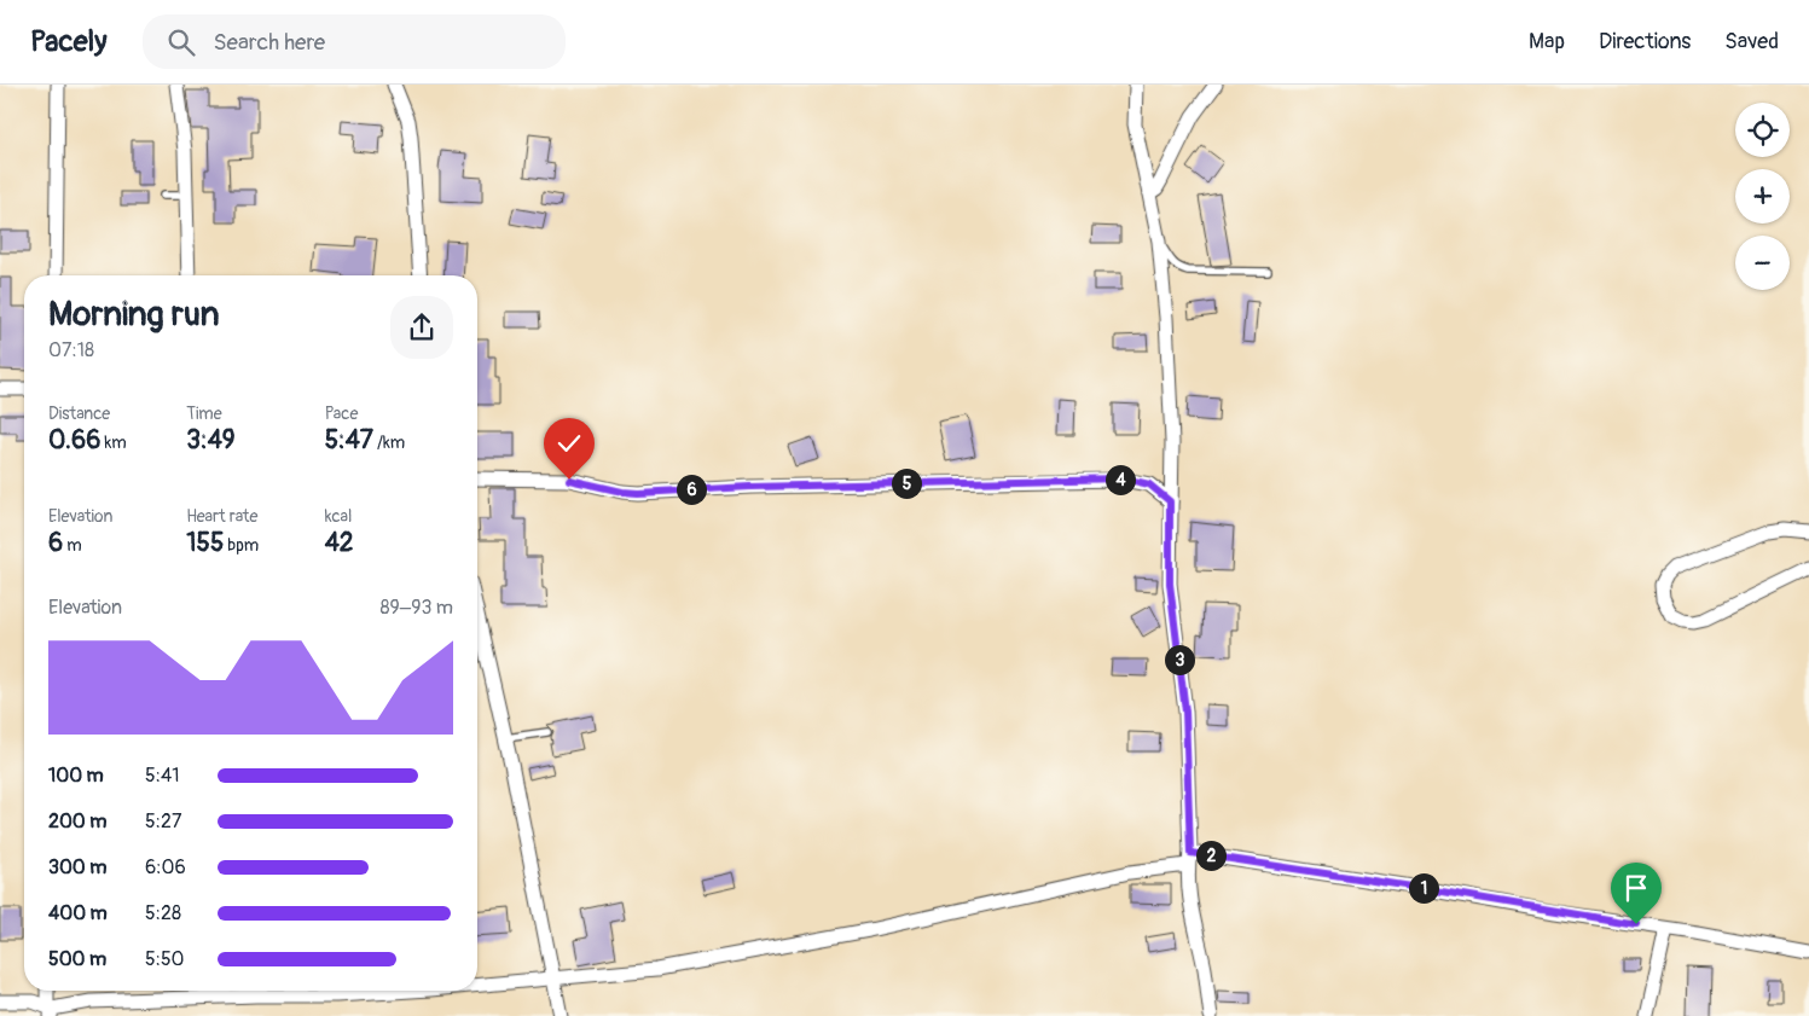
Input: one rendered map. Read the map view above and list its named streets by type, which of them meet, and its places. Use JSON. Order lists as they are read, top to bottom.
{
  "page": {
    "header": "Pacely",
    "search": "Search here",
    "nav": ["Map", "Directions", "Saved"],
    "map_buttons": ["+", "−"],
    "heading": ["Morning run", "07:18"],
    "stats": [
      ["Distance", "0.66 km"],
      ["Time", "3:49"],
      ["Pace", "5:47 /km"],
      ["Elevation", "6 m"],
      ["Heart rate", "155 bpm"],
      ["kcal", "42"]
    ],
    "pins": [
      "4",
      "5",
      "6",
      "3",
      "2",
      "1"
    ],
    "chart": ["Elevation", "89–93 m"],
    "list": [
      {
        "name": "100 m",
        "note": "5:41"
      },
      {
        "name": "200 m",
        "note": "5:27"
      },
      {
        "name": "300 m",
        "note": "6:06"
      },
      {
        "name": "400 m",
        "note": "5:28"
      },
      {
        "name": "500 m",
        "note": "5:50"
      }
    ]
  }
}
